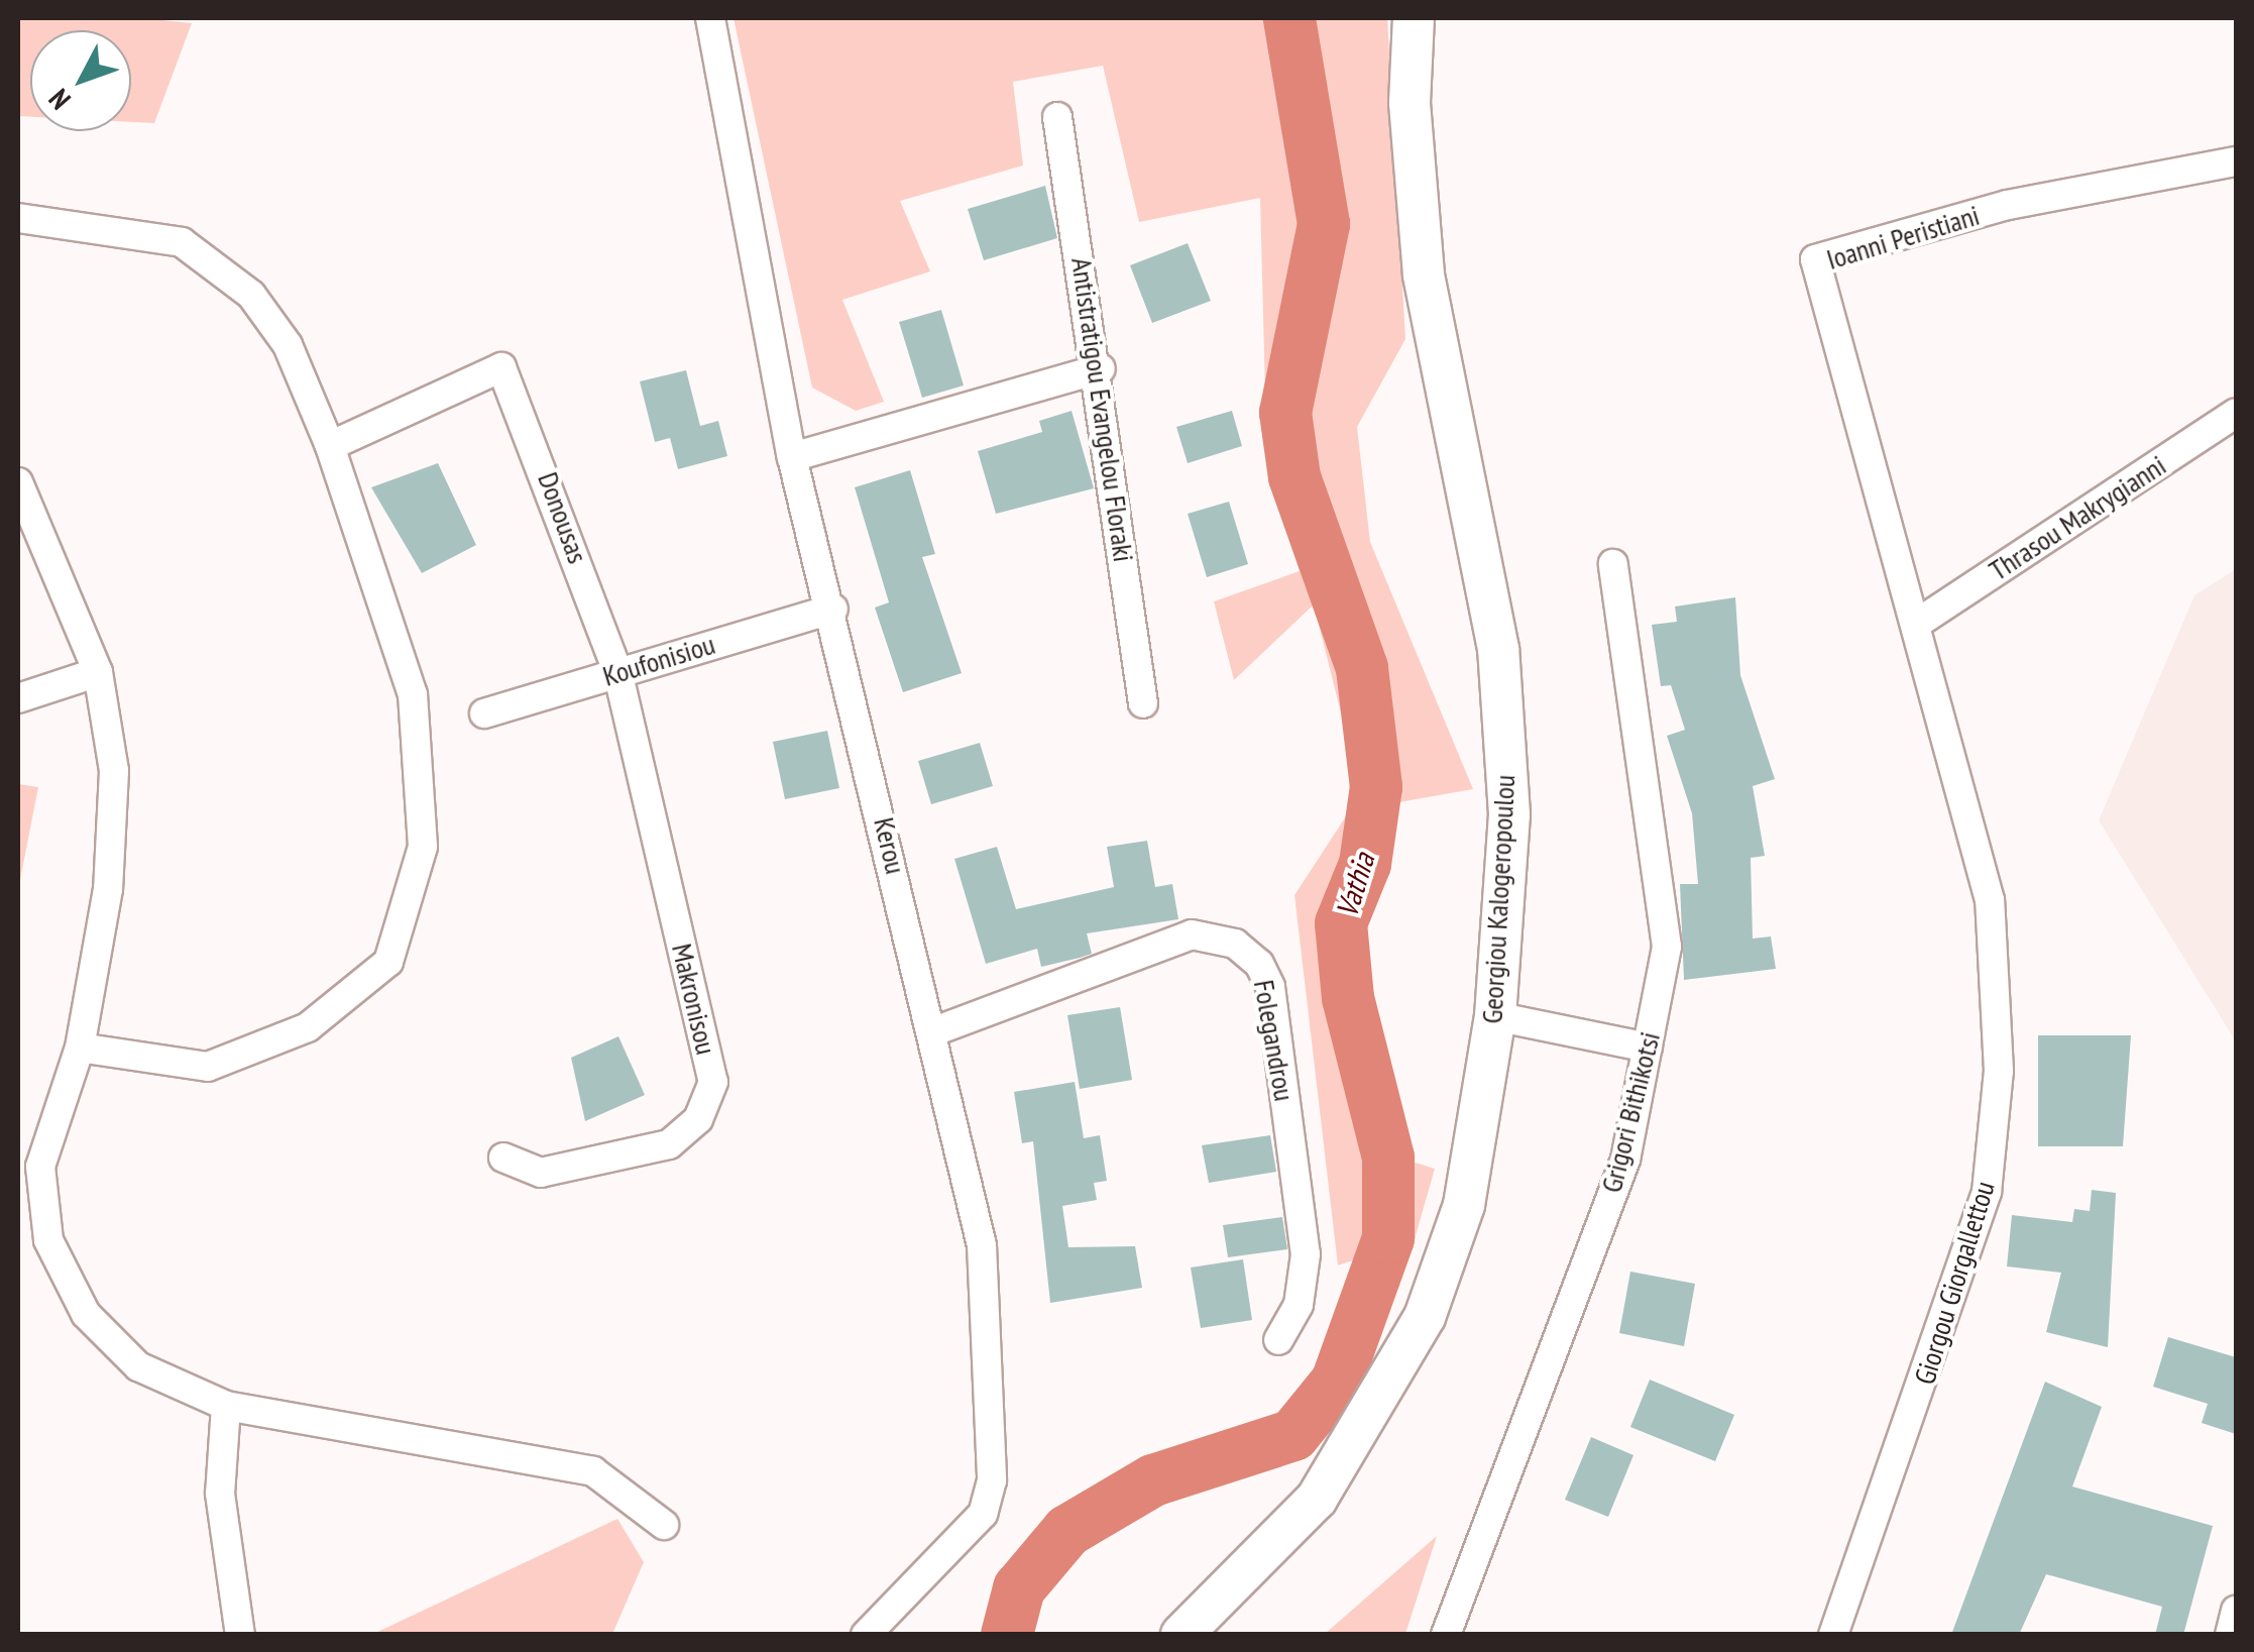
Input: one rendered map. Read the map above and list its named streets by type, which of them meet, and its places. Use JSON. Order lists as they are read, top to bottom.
{
  "streets": {
    "street": [
      "Ioanni Peristiani",
      "Antistratigou Evangelou Floraki",
      "Donousas",
      "Thrasou Makrygianni",
      "Koufonisiou",
      "Kerou",
      "Georgiou Kalogeropoulou",
      "Makronisou",
      "Folegandrou",
      "Grigori Bithikotsi",
      "Giorgou Giorgallettou"
    ]
  },
  "crossings": [
    ["Ioanni Peristiani", "Thrasou Makrygianni"],
    ["Ioanni Peristiani", "Giorgou Giorgallettou"],
    ["Donousas", "Koufonisiou"],
    ["Donousas", "Makronisou"],
    ["Thrasou Makrygianni", "Giorgou Giorgallettou"],
    ["Koufonisiou", "Kerou"],
    ["Koufonisiou", "Makronisou"],
    ["Kerou", "Folegandrou"]
  ],
  "water": ["Vathia"],
  "north": "bottom left"
}
